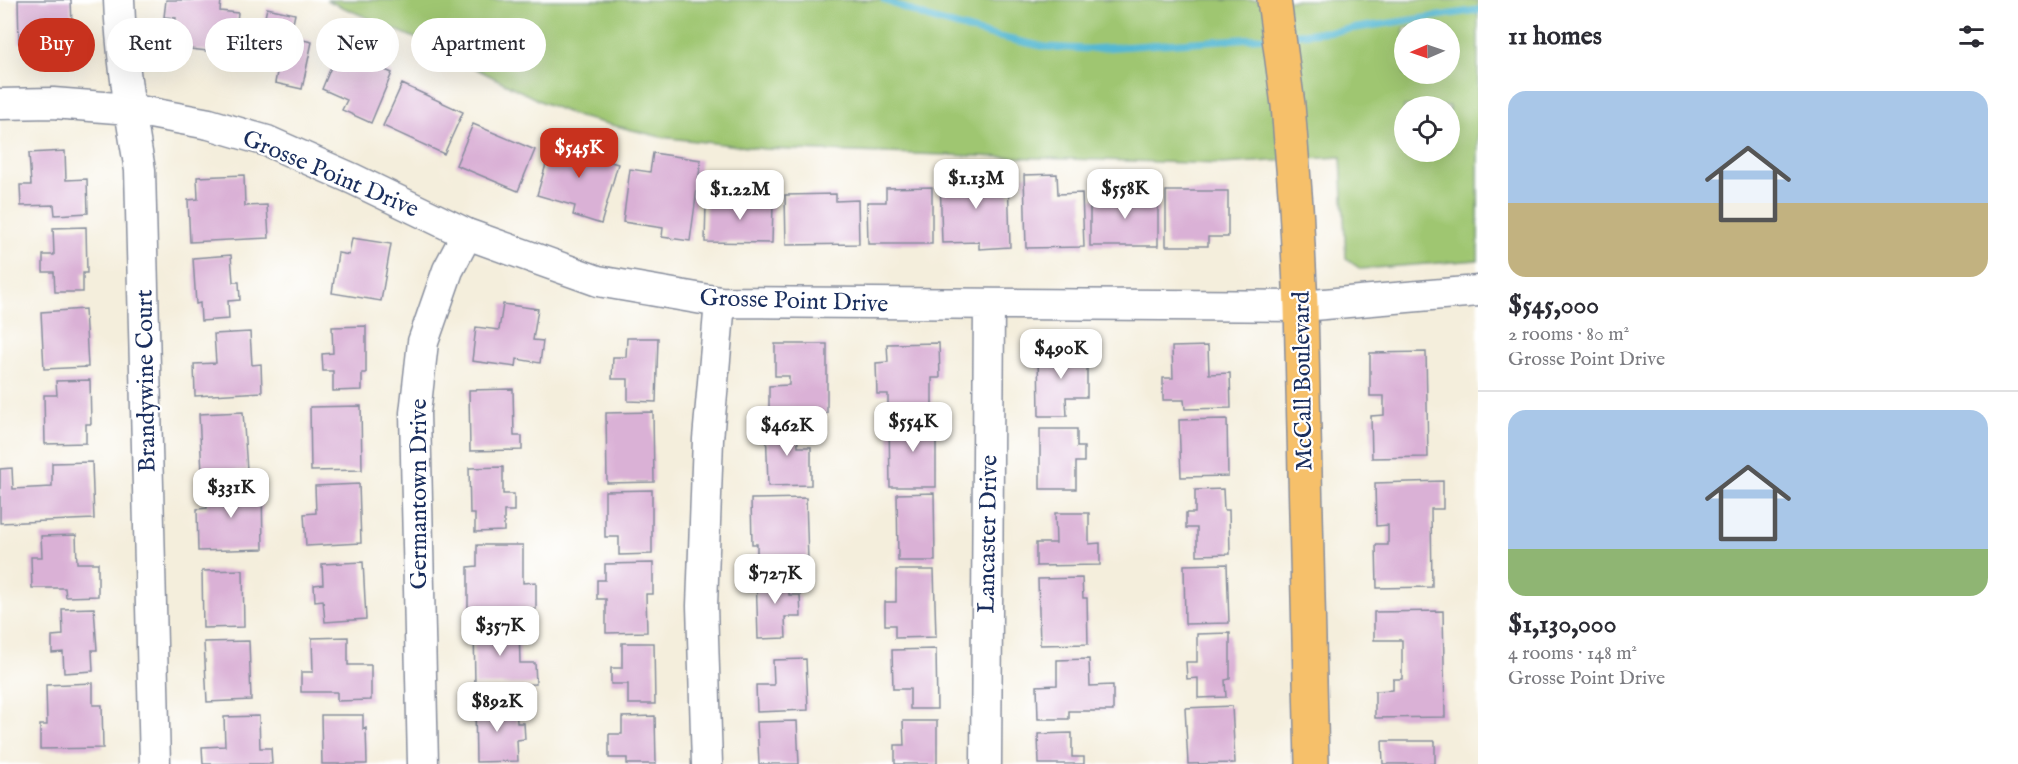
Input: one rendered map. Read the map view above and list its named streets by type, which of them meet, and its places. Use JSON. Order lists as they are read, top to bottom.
{
  "streets": {
    "main road": ["McCall Boulevard"],
    "street": [
      "Grosse Point Drive",
      "Brandywine Court",
      "Germantown Drive",
      "Lancaster Drive"
    ]
  },
  "crossings": [
    ["Grosse Point Drive", "Brandywine Court"],
    ["Grosse Point Drive", "McCall Boulevard"],
    ["Grosse Point Drive", "Germantown Drive"],
    ["Grosse Point Drive", "Lancaster Drive"]
  ],
  "north": "left",
  "page": {
    "heading": "11 homes",
    "chip": [
      "Buy",
      "Rent",
      "Filters",
      "New",
      "Apartment"
    ],
    "list": [
      {
        "name": "$545,000",
        "note": "2 rooms · 80 m² · Grosse Point Drive"
      },
      {
        "name": "$1,130,000",
        "note": "4 rooms · 148 m² · Grosse Point Drive"
      }
    ],
    "price": [
      "$545K",
      "$1.13M",
      "$558K",
      "$1.22M",
      "$490K",
      "$554K",
      "$462K",
      "$331K",
      "$727K",
      "$357K",
      "$892K"
    ]
  }
}
